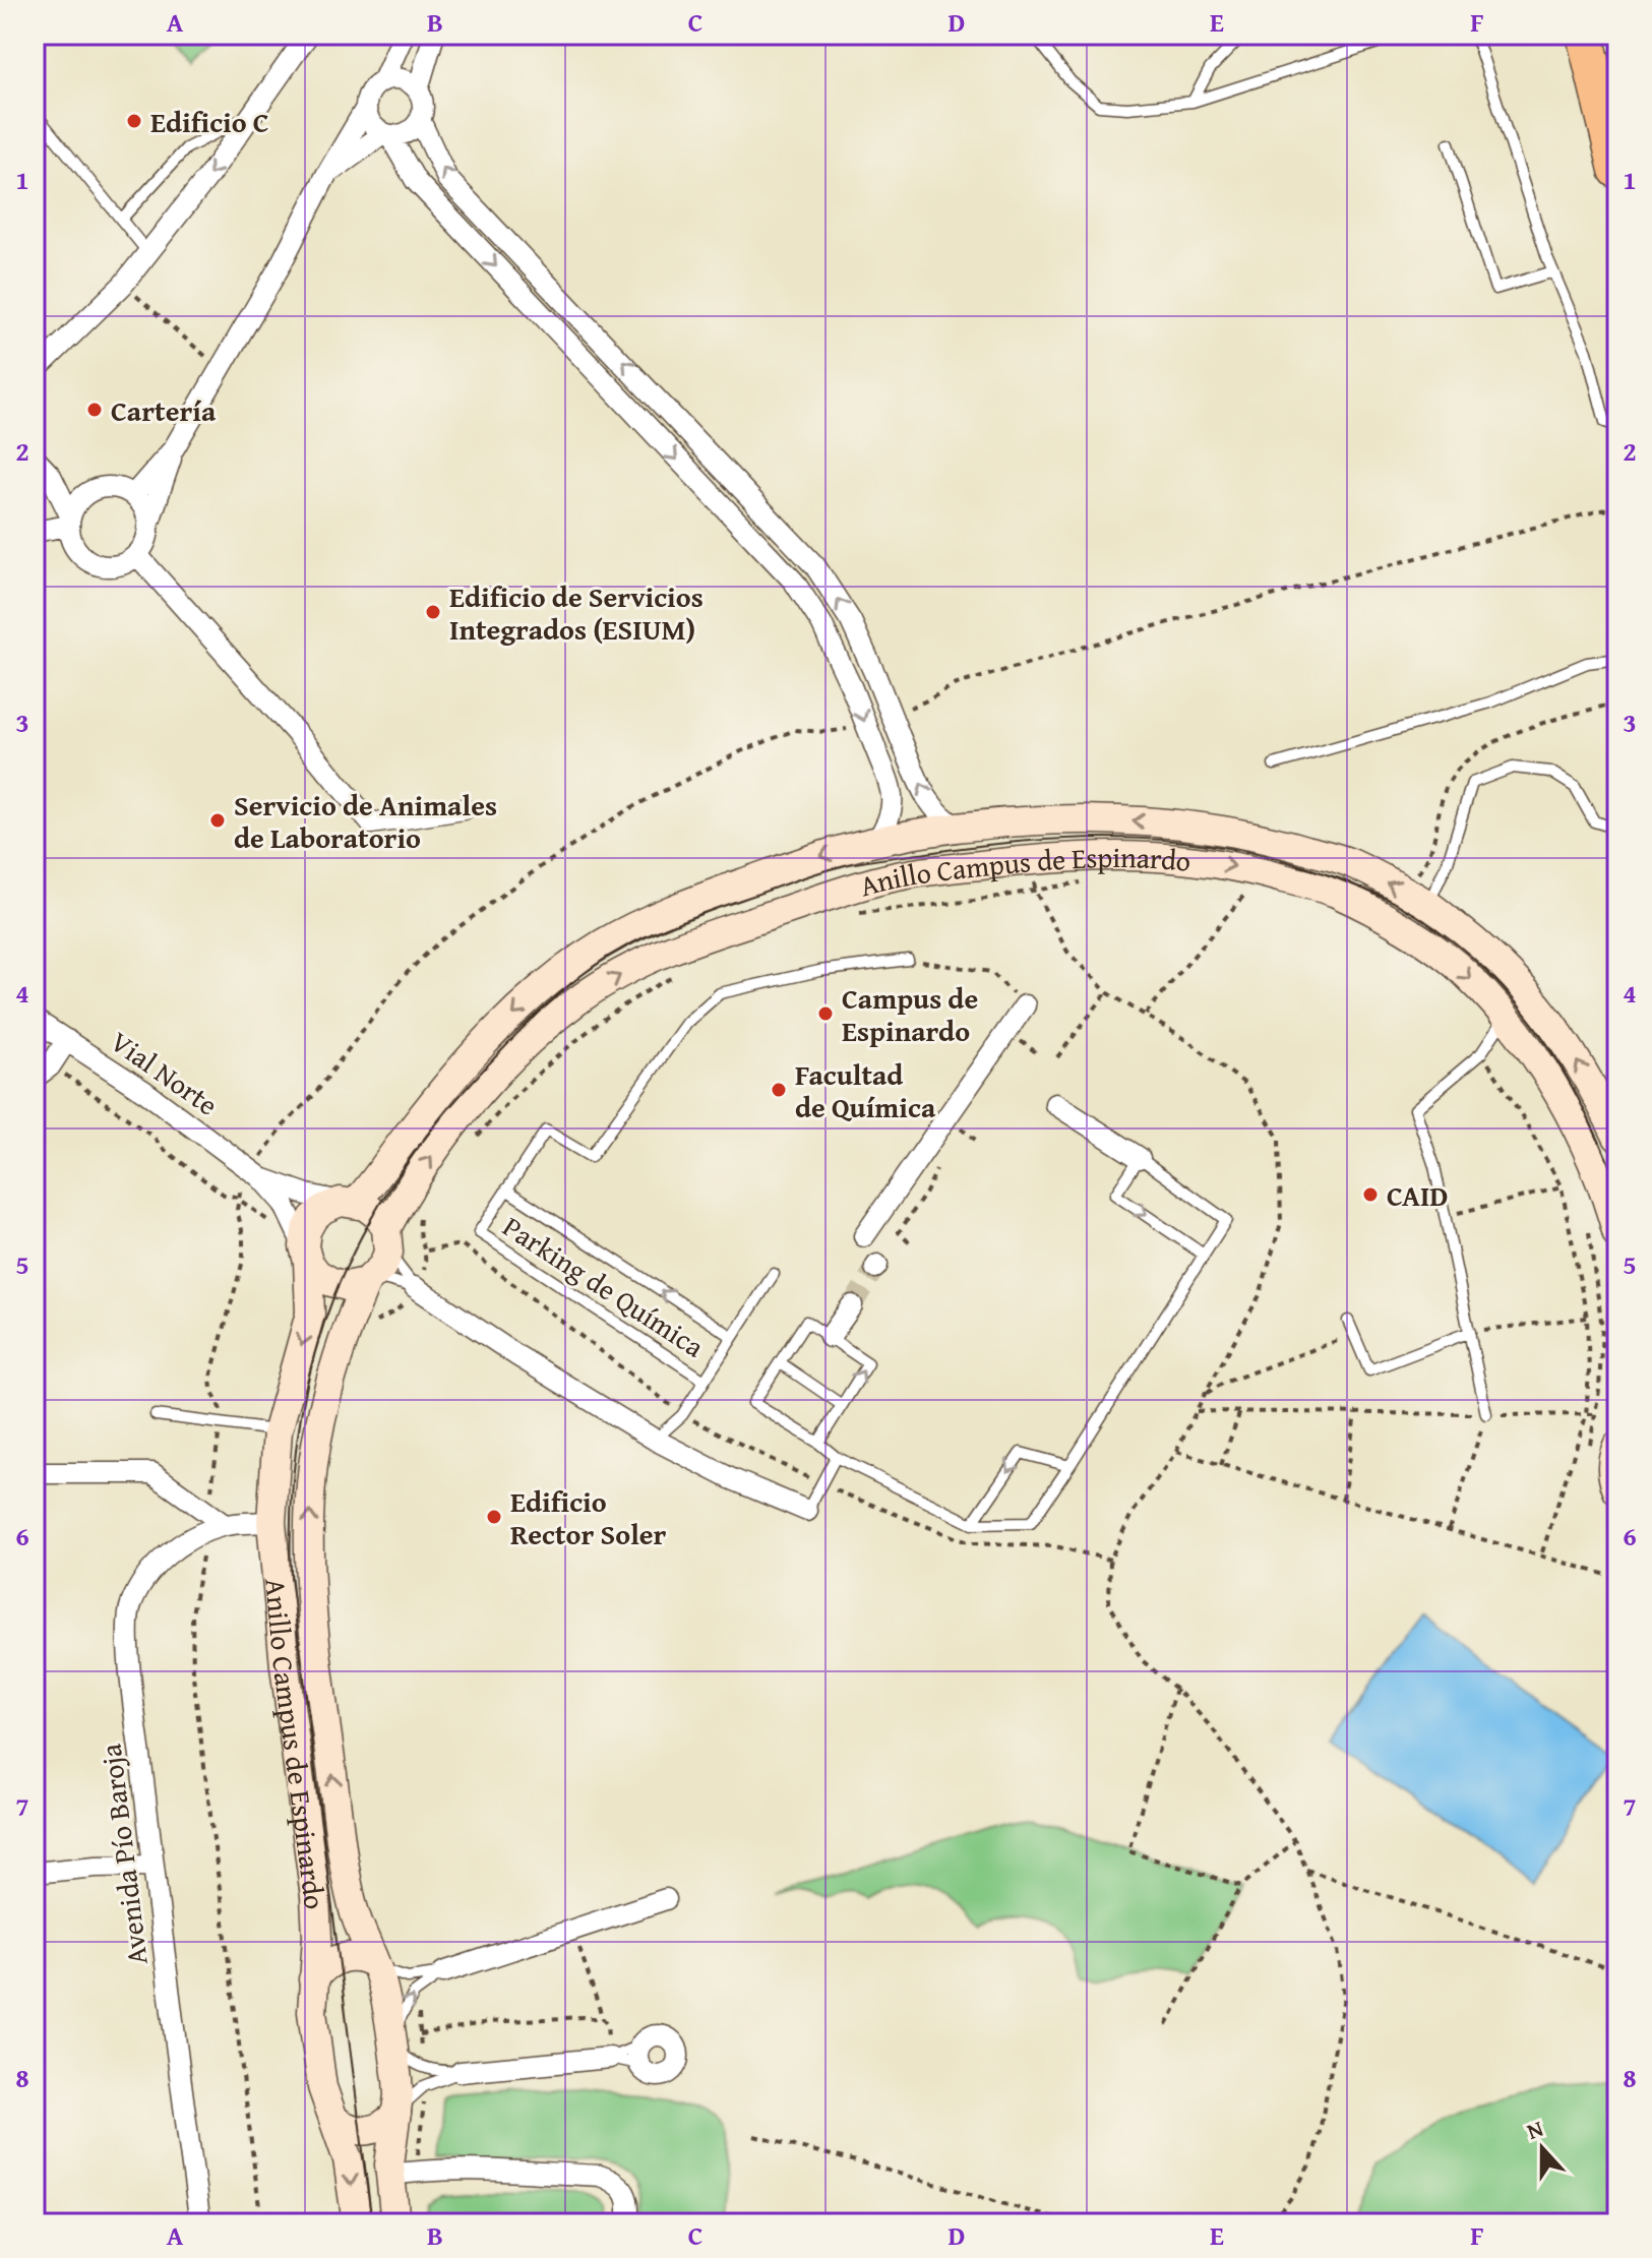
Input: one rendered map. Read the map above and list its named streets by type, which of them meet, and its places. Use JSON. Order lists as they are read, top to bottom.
{
  "streets": {
    "main road": ["Anillo Campus de Espinardo"],
    "street": ["Vial Norte", "Avenida Pío Baroja"],
    "lane": ["Parking de Química"]
  },
  "crossings": [
    ["Anillo Campus de Espinardo", "Vial Norte"]
  ],
  "places": [
    "Edificio C",
    "Cartería",
    "Edificio de Servicios Integrados (ESIUM)",
    "Servicio de Animales de Laboratorio",
    "Campus de Espinardo",
    "Facultad de Química",
    "CAID",
    "Edificio Rector Soler"
  ],
  "north": "top",
  "grid": {
    "columns": [
      "A",
      "B",
      "C",
      "D",
      "E",
      "F"
    ],
    "rows": [
      "1",
      "2",
      "3",
      "4",
      "5",
      "6",
      "7",
      "8"
    ]
  }
}
